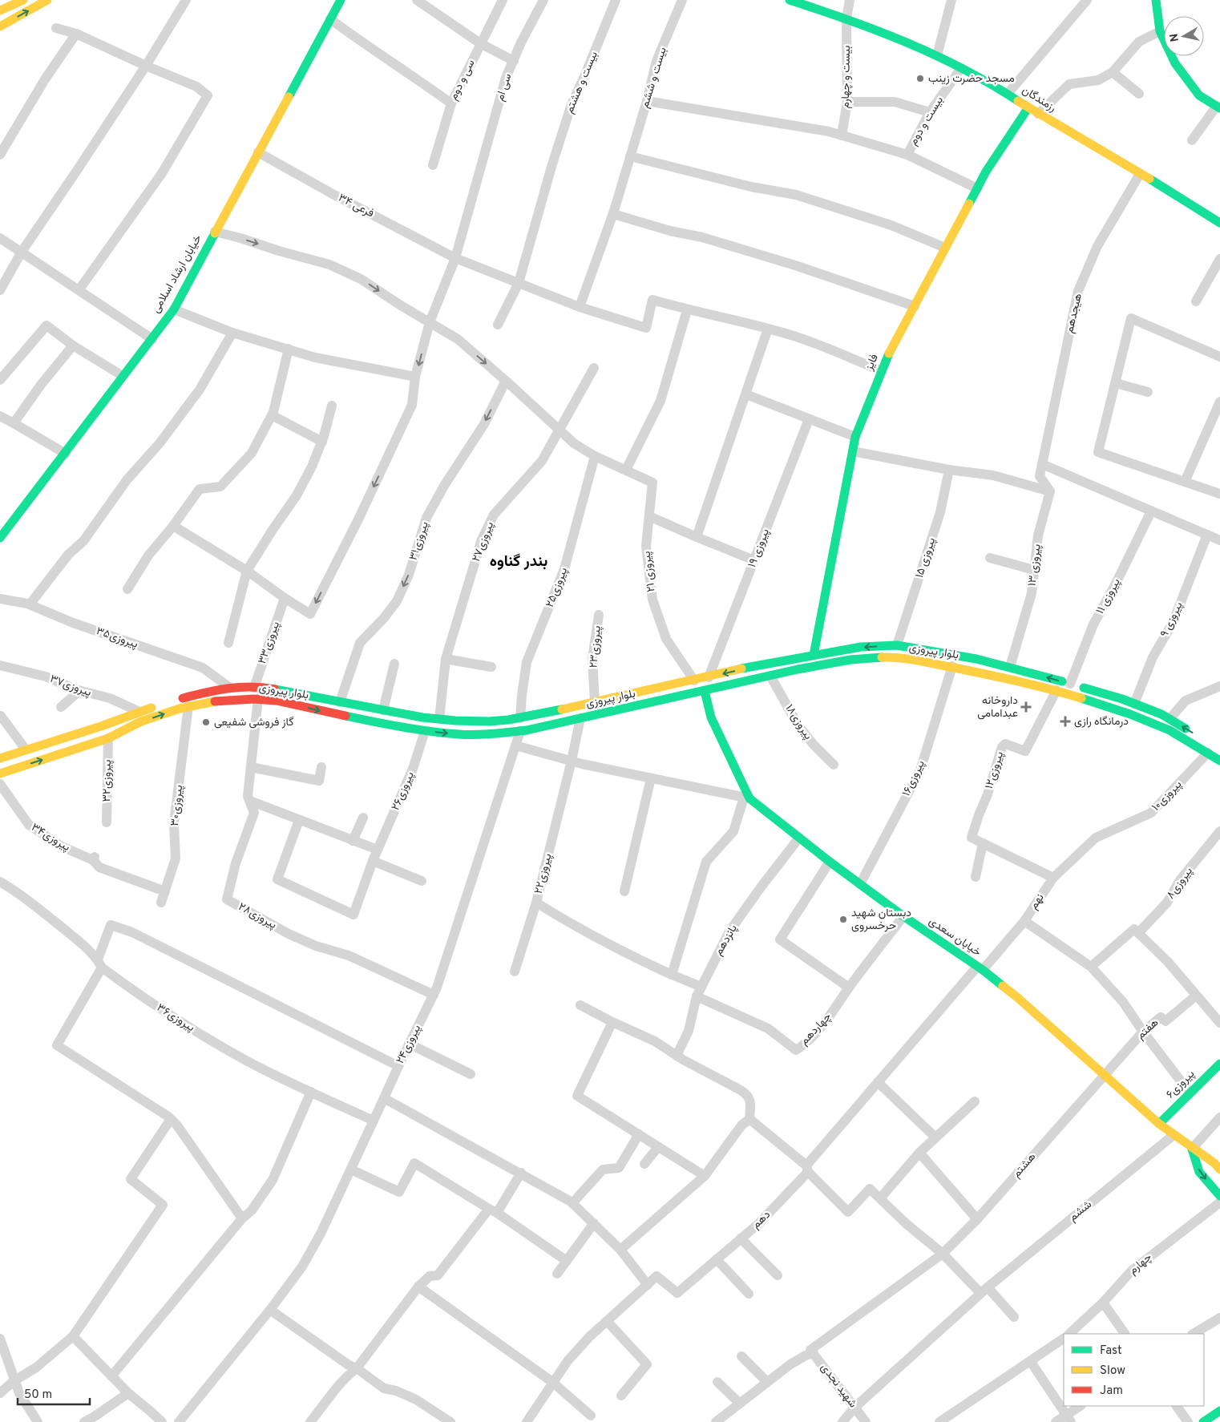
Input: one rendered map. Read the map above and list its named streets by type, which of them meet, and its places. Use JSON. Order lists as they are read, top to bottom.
{
  "streets": {
    "street": [
      "بیست و چهارم",
      "بیست و ششم",
      "سی و دوم",
      "بیست و هشتم",
      "سی ام",
      "رزمندگان",
      "بیست و دوم",
      "فرعی ۳۴",
      "خیابان ارشاد اسلامی",
      "هیجدهم",
      "فایز",
      "پیروزی۳۱",
      "پیروزی۲۷",
      "پیروزی ۱۹",
      "پیروزی ۱۵",
      "پیروزی ۱۳",
      "پیروزی ۲۱",
      "پیروزی۲۵",
      "پیروزی ۱۱",
      "پیروزی ۹",
      "پیروزی۳۵",
      "پیروزی۳۳",
      "پیروزی۲۳",
      "بلوار پیروزی",
      "پیروزی۳۷",
      "پیروزی۱۸",
      "پیروزی۱۲",
      "پیروزی۱۶",
      "پیروزی۳۲",
      "پیروزی۲۶",
      "پیروزی۱۰",
      "پیروزی۳۰",
      "پیروزی۳۴",
      "پیروزی۲۲",
      "پیروزی۸",
      "نهم",
      "پیروزی۲۸",
      "خیابان سعدی",
      "پانزدهم",
      "پیروزی۳۶",
      "چهاردهم",
      "هفتم",
      "پیروزی۲۴",
      "پیروزی۶",
      "هشتم",
      "ششم",
      "دهم",
      "چهارم",
      "شهید نجدی"
    ]
  },
  "crossings": [
    ["بیست و چهارم", "رزمندگان"],
    ["بیست و ششم", "فرعی ۳۴"],
    ["بیست و هشتم", "فرعی ۳۴"],
    ["سی ام", "فرعی ۳۴"],
    ["سی ام", "پیروزی۳۳"],
    ["رزمندگان", "بیست و دوم"],
    ["رزمندگان", "هیجدهم"],
    ["رزمندگان", "فایز"],
    ["فرعی ۳۴", "خیابان ارشاد اسلامی"],
    ["فایز", "بلوار پیروزی"],
    ["پیروزی۳۱", "بلوار پیروزی"],
    ["پیروزی۲۷", "بلوار پیروزی"],
    ["پیروزی ۱۹", "بلوار پیروزی"],
    ["پیروزی ۱۵", "بلوار پیروزی"],
    ["پیروزی ۱۳", "بلوار پیروزی"],
    ["پیروزی ۲۱", "بلوار پیروزی"],
    ["پیروزی۲۵", "بلوار پیروزی"],
    ["پیروزی ۱۱", "بلوار پیروزی"],
    ["پیروزی ۹", "بلوار پیروزی"],
    ["پیروزی۳۵", "بلوار پیروزی"],
    ["پیروزی۳۳", "بلوار پیروزی"],
    ["پیروزی۲۳", "بلوار پیروزی"],
    ["بلوار پیروزی", "پیروزی۱۸"],
    ["بلوار پیروزی", "پیروزی۱۲"],
    ["بلوار پیروزی", "پیروزی۱۶"],
    ["بلوار پیروزی", "پیروزی۳۲"],
    ["بلوار پیروزی", "پیروزی۲۶"],
    ["بلوار پیروزی", "پیروزی۱۰"],
    ["بلوار پیروزی", "پیروزی۳۰"],
    ["بلوار پیروزی", "پیروزی۲۲"],
    ["بلوار پیروزی", "پیروزی۲۸"],
    ["بلوار پیروزی", "خیابان سعدی"],
    ["بلوار پیروزی", "پیروزی۲۴"],
    ["پیروزی۱۶", "خیابان سعدی"],
    ["پیروزی۱۰", "نهم"],
    ["پیروزی۳۰", "پیروزی۳۴"],
    ["پیروزی۲۲", "پانزدهم"],
    ["نهم", "خیابان سعدی"],
    ["نهم", "دهم"],
    ["پیروزی۲۸", "پیروزی۲۴"],
    ["خیابان سعدی", "پانزدهم"],
    ["خیابان سعدی", "چهاردهم"],
    ["خیابان سعدی", "هفتم"],
    ["خیابان سعدی", "پیروزی۶"],
    ["خیابان سعدی", "هشتم"],
    ["خیابان سعدی", "ششم"],
    ["خیابان سعدی", "دهم"],
    ["پانزدهم", "چهاردهم"],
    ["پیروزی۳۶", "پیروزی۲۴"],
    ["هفتم", "هشتم"],
    ["هشتم", "شهید نجدی"],
    ["ششم", "شهید نجدی"]
  ],
  "one_way": ["پیروزی۳۱"],
  "districts": ["بندر گناوه"],
  "places": {
    "other": ["مسجد حضرت زینب", "گاز فروشی شفیعی", "دبستان شهید حرخسروی"],
    "health": ["داروخانه عبدامامی", "درمانگاه رازی"]
  },
  "legend": ["Fast", "Slow", "Jam"],
  "scale_bar": "50 m",
  "north": "left"
}
